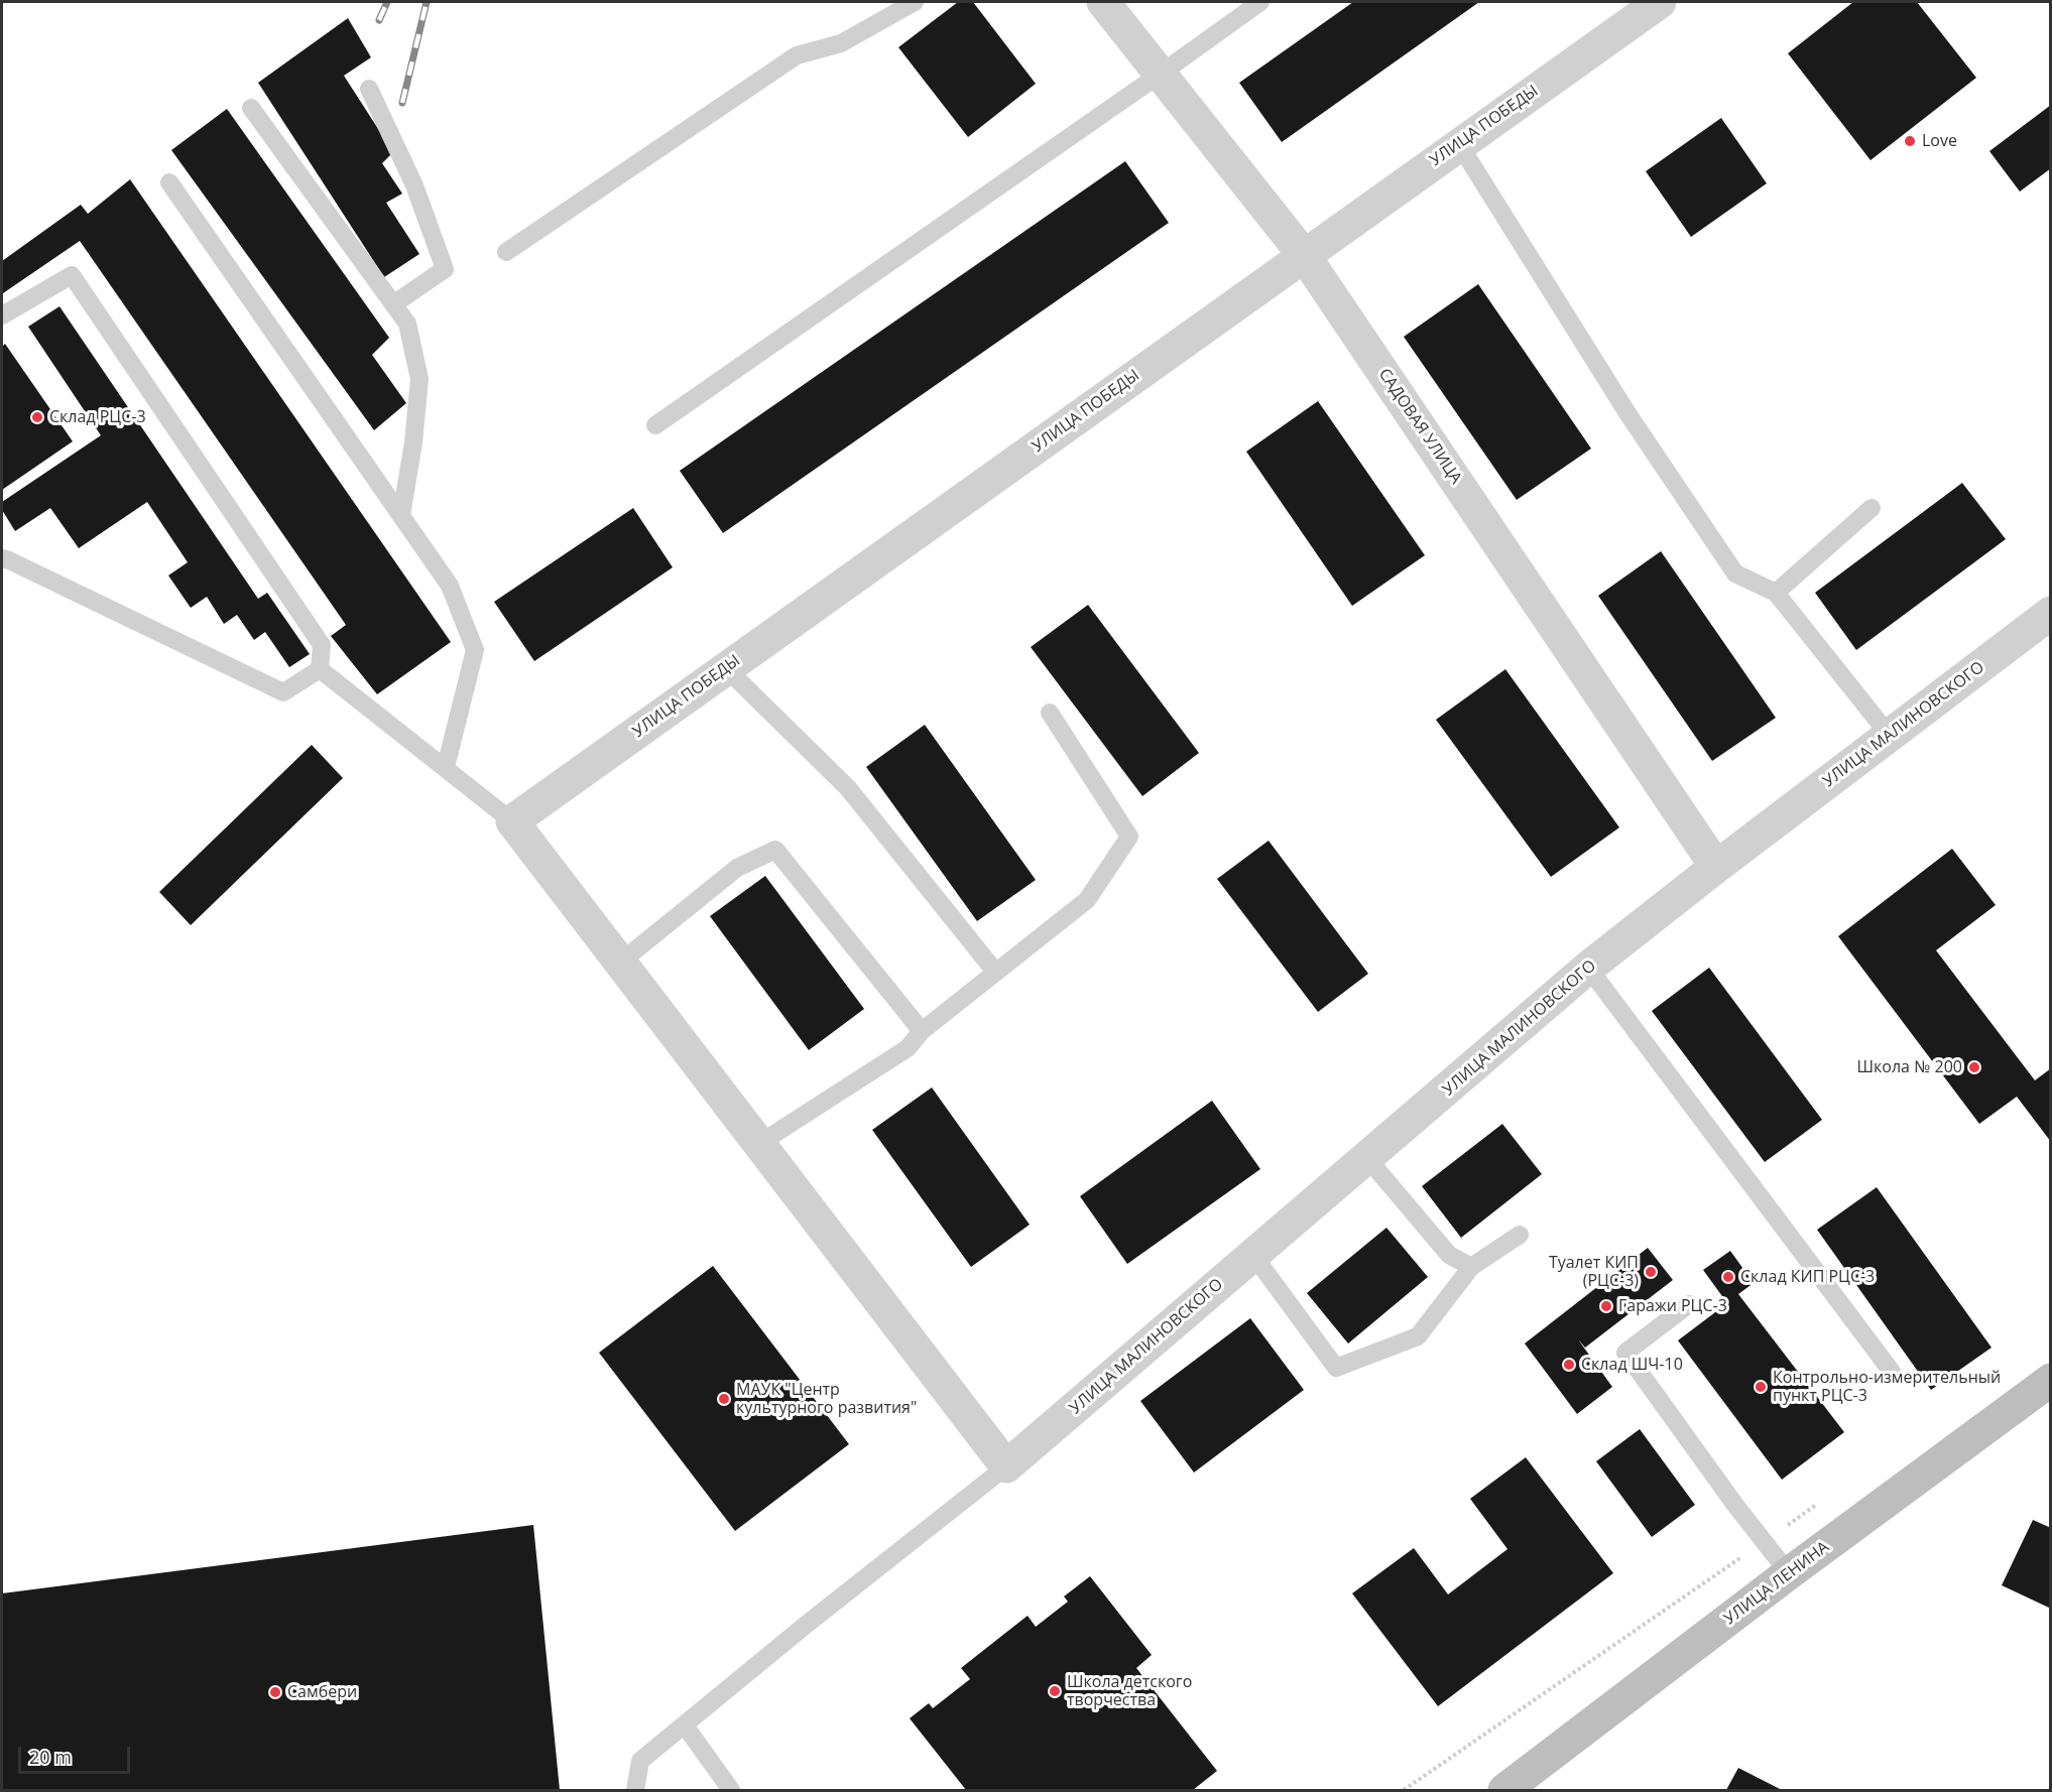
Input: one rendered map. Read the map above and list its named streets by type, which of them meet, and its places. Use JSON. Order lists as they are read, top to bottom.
{
  "streets": {
    "street": [
      "УЛИЦА ПОБЕДЫ",
      "САДОВАЯ УЛИЦА",
      "УЛИЦА МАЛИНОВСКОГО",
      "УЛИЦА ЛЕНИНА"
    ]
  },
  "crossings": [
    ["УЛИЦА ПОБЕДЫ", "САДОВАЯ УЛИЦА"],
    ["САДОВАЯ УЛИЦА", "УЛИЦА МАЛИНОВСКОГО"]
  ],
  "places": [
    "Love",
    "Склад РЦС-3",
    "Школа № 200",
    "Туалет КИП (РЦС-3)",
    "Склад КИП РЦС-3",
    "Гаражи РЦС-3",
    "Склад ШЧ-10",
    "Контрольно-измерительный пункт РЦС-3",
    "МАУК \"Центр культурного развития\"",
    "Школа детского творчества",
    "Самбери"
  ],
  "scale_bar": "20 m"
}
